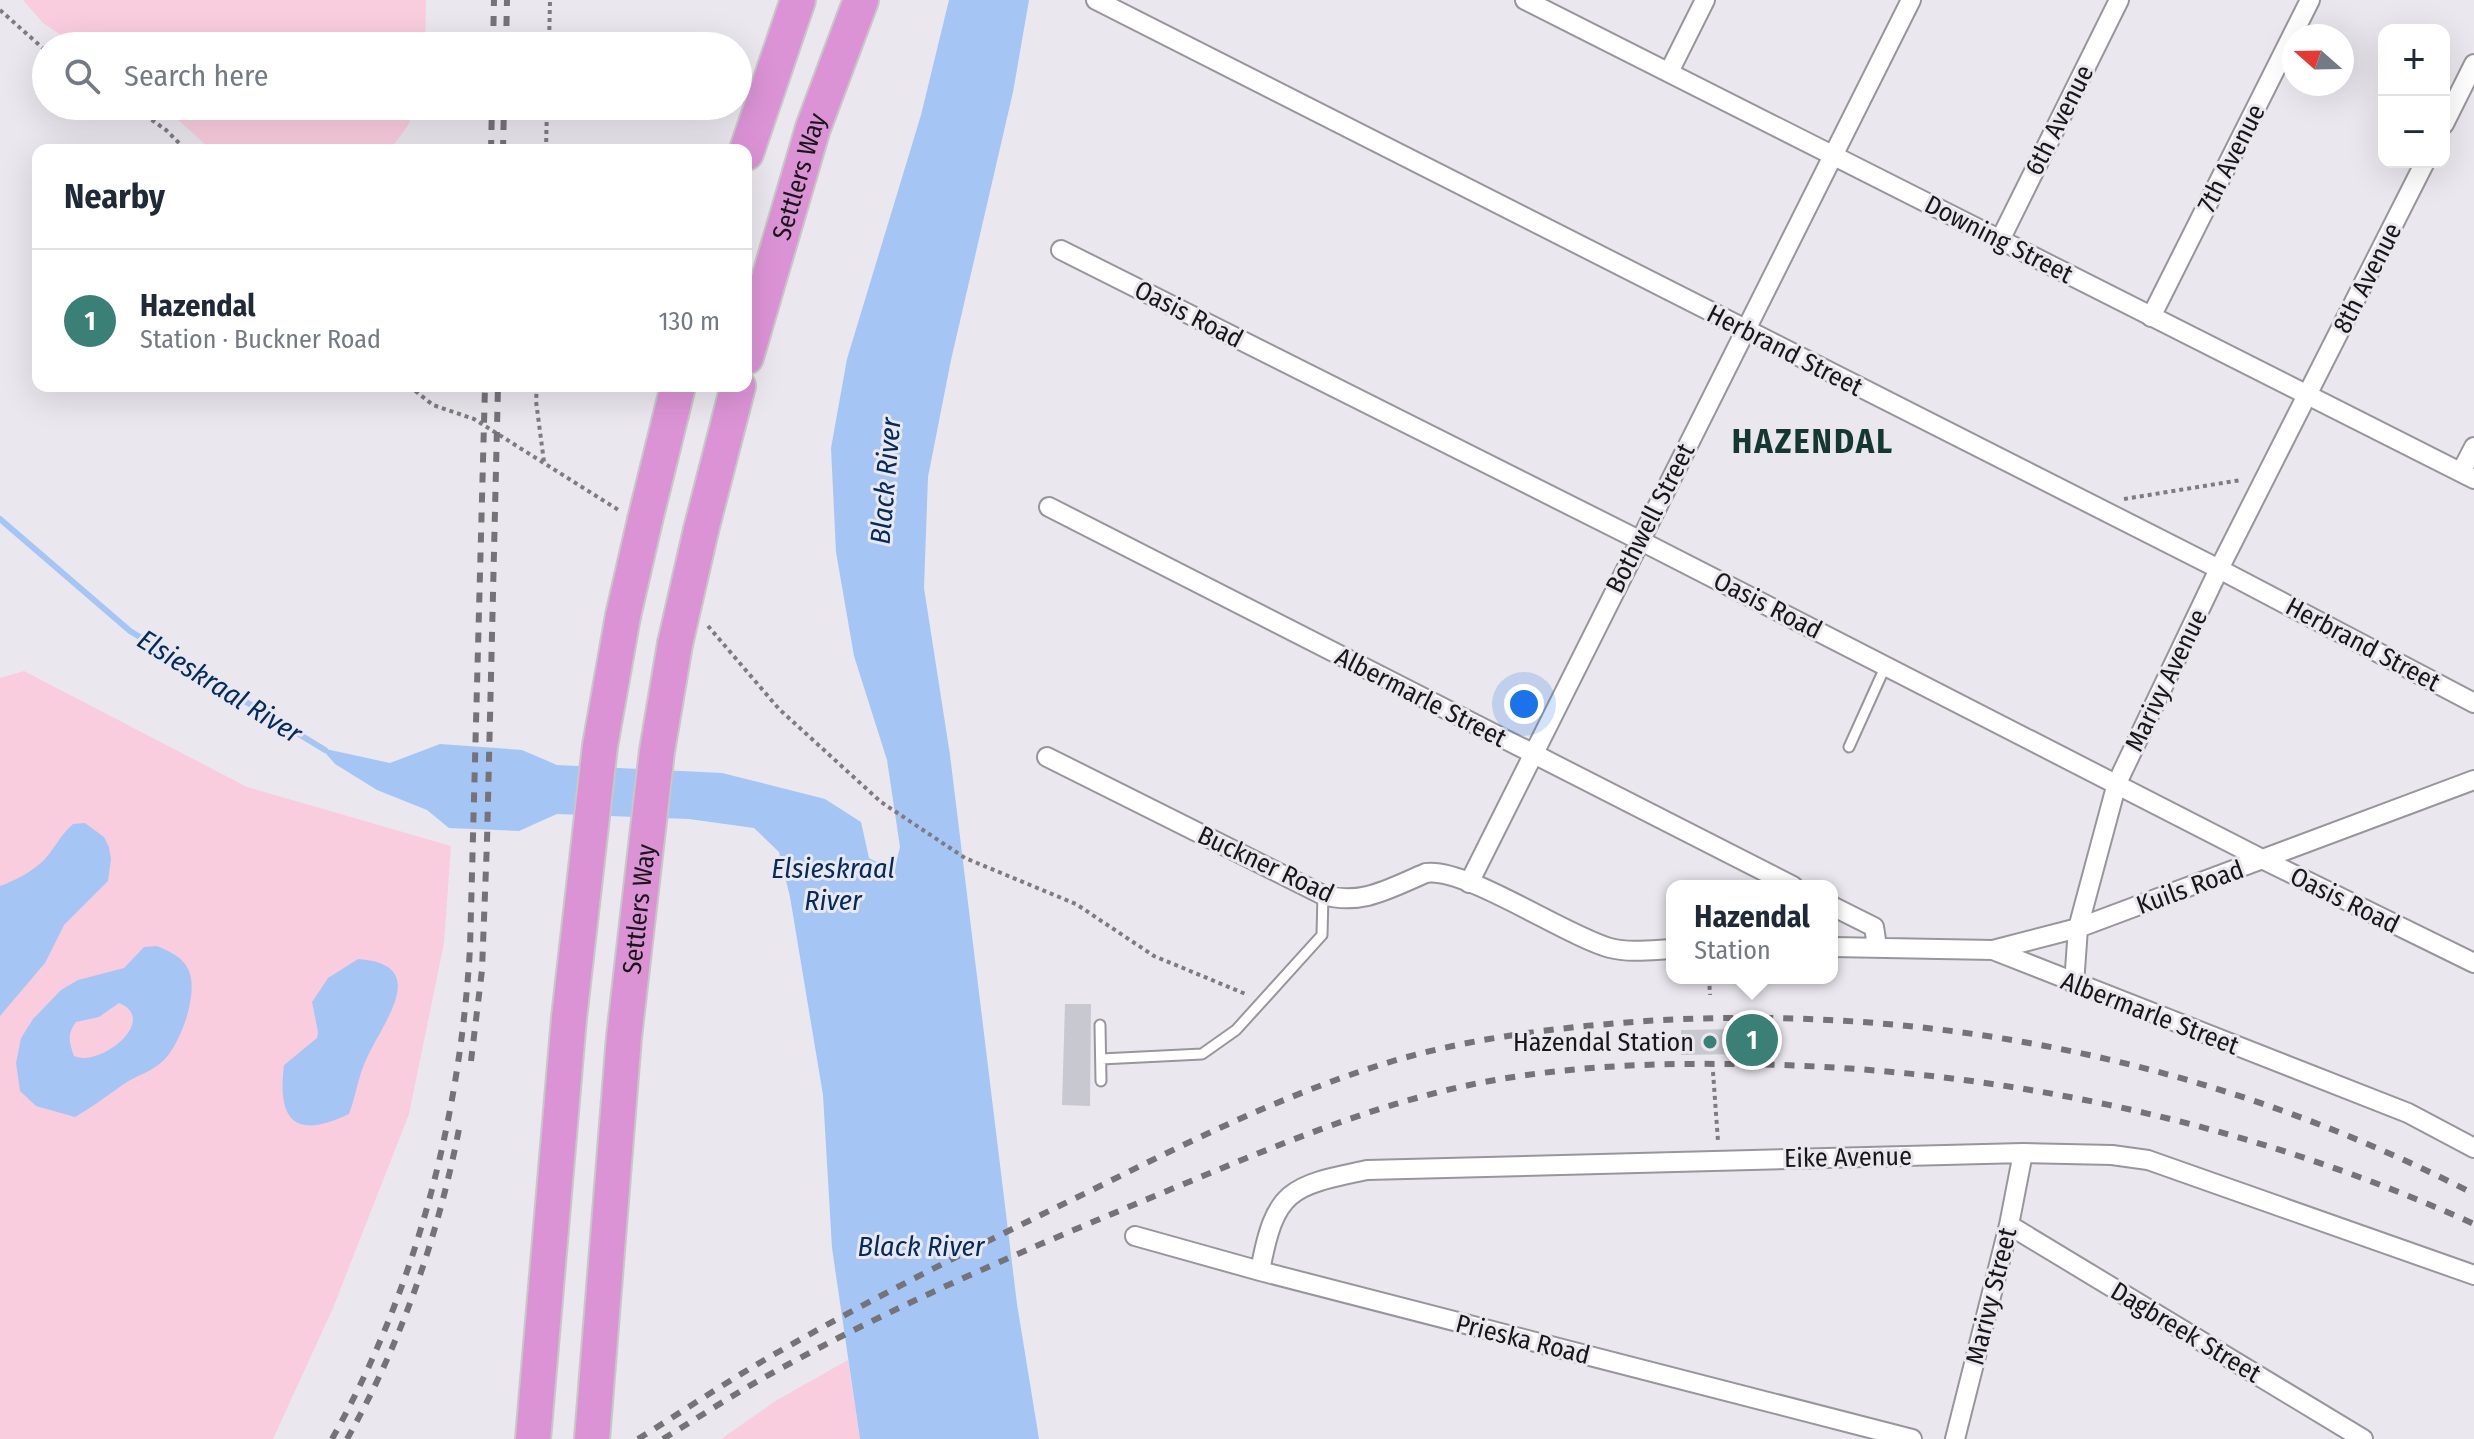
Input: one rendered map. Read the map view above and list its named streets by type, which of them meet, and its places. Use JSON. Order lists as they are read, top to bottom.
{
  "streets": {
    "highway": ["Settlers Way"],
    "street": [
      "6th Avenue",
      "7th Avenue",
      "Downing Street",
      "8th Avenue",
      "Oasis Road",
      "Herbrand Street",
      "Bothwell Street",
      "Marivy Avenue",
      "Albermarle Street",
      "Buckner Road",
      "Kuils Road",
      "Eike Avenue",
      "Marivy Street",
      "Dagbreek Street",
      "Prieska Road"
    ]
  },
  "crossings": [
    ["6th Avenue", "Downing Street"],
    ["7th Avenue", "Downing Street"],
    ["Downing Street", "8th Avenue"],
    ["Downing Street", "Bothwell Street"],
    ["Downing Street", "Marivy Avenue"],
    ["8th Avenue", "Marivy Avenue"],
    ["Oasis Road", "Bothwell Street"],
    ["Oasis Road", "Marivy Avenue"],
    ["Oasis Road", "Kuils Road"],
    ["Herbrand Street", "Bothwell Street"],
    ["Herbrand Street", "Marivy Avenue"],
    ["Bothwell Street", "Albermarle Street"],
    ["Bothwell Street", "Buckner Road"],
    ["Marivy Avenue", "Albermarle Street"],
    ["Marivy Avenue", "Kuils Road"],
    ["Albermarle Street", "Kuils Road"],
    ["Eike Avenue", "Marivy Street"],
    ["Eike Avenue", "Prieska Road"],
    ["Marivy Street", "Dagbreek Street"]
  ],
  "districts": ["HAZENDAL"],
  "water": ["Black River", "Elsieskraal River"],
  "places": ["Hazendal Station"],
  "north": "left",
  "page": {
    "map_buttons": ["+", "−"],
    "search": "Search here",
    "heading": "Nearby",
    "list": [
      {
        "mark": "1",
        "name": "Hazendal",
        "note": "Station · Buckner Road",
        "value": "130 m"
      }
    ],
    "popup": ["Hazendal", "Station"],
    "pins": "1"
  }
}
